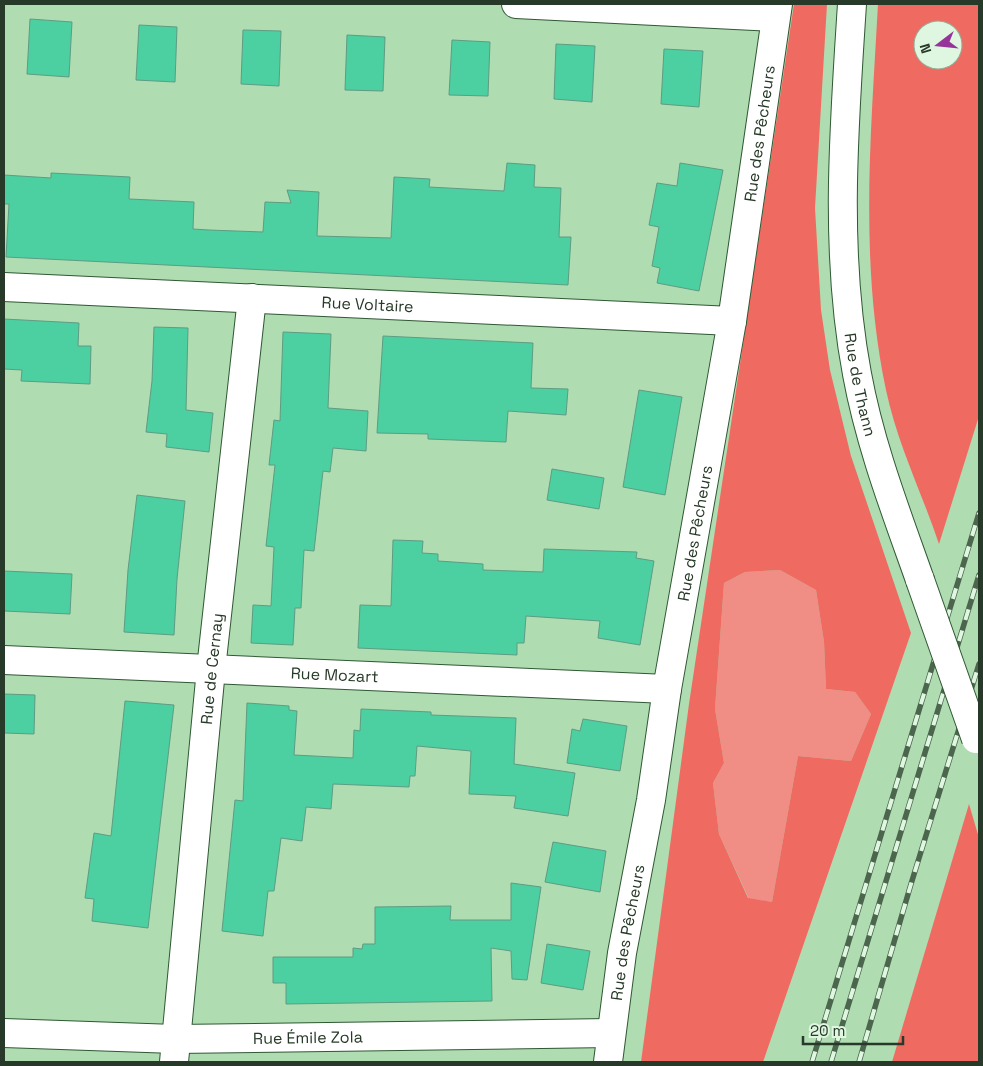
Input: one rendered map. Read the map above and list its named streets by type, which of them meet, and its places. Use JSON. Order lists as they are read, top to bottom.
{
  "streets": {
    "street": [
      "Rue des Pêcheurs",
      "Rue Voltaire",
      "Rue de Thann",
      "Rue de Cernay",
      "Rue Mozart",
      "Rue Émile Zola"
    ]
  },
  "crossings": [
    ["Rue des Pêcheurs", "Rue Voltaire"],
    ["Rue des Pêcheurs", "Rue Mozart"],
    ["Rue des Pêcheurs", "Rue Émile Zola"],
    ["Rue Voltaire", "Rue de Cernay"],
    ["Rue de Cernay", "Rue Mozart"],
    ["Rue de Cernay", "Rue Émile Zola"]
  ],
  "scale_bar": "20 m",
  "north": "left"
}
